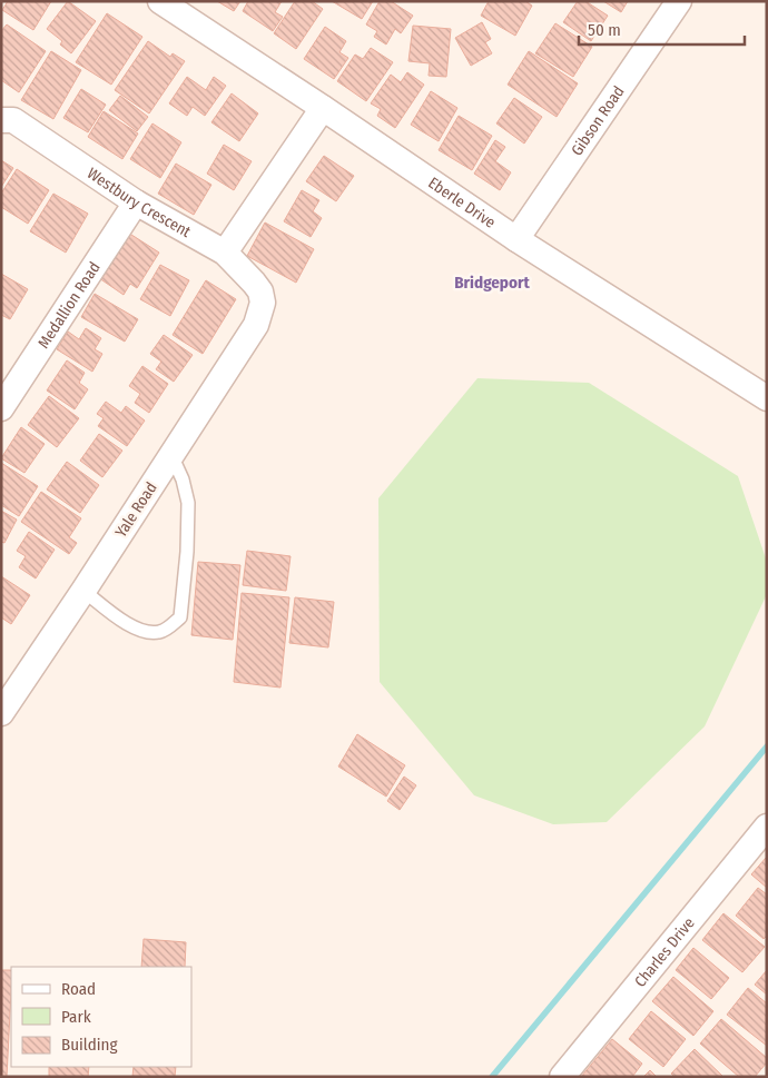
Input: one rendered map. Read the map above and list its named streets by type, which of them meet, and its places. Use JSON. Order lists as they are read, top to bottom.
{
  "streets": {
    "street": [
      "Gibson Road",
      "Westbury Crescent",
      "Eberle Drive",
      "Medallion Road",
      "Yale Road",
      "Charles Drive"
    ]
  },
  "crossings": [
    ["Gibson Road", "Eberle Drive"],
    ["Westbury Crescent", "Medallion Road"],
    ["Westbury Crescent", "Yale Road"]
  ],
  "districts": ["Bridgeport"],
  "legend": ["Road", "Park", "Building"],
  "scale_bar": "50 m"
}
